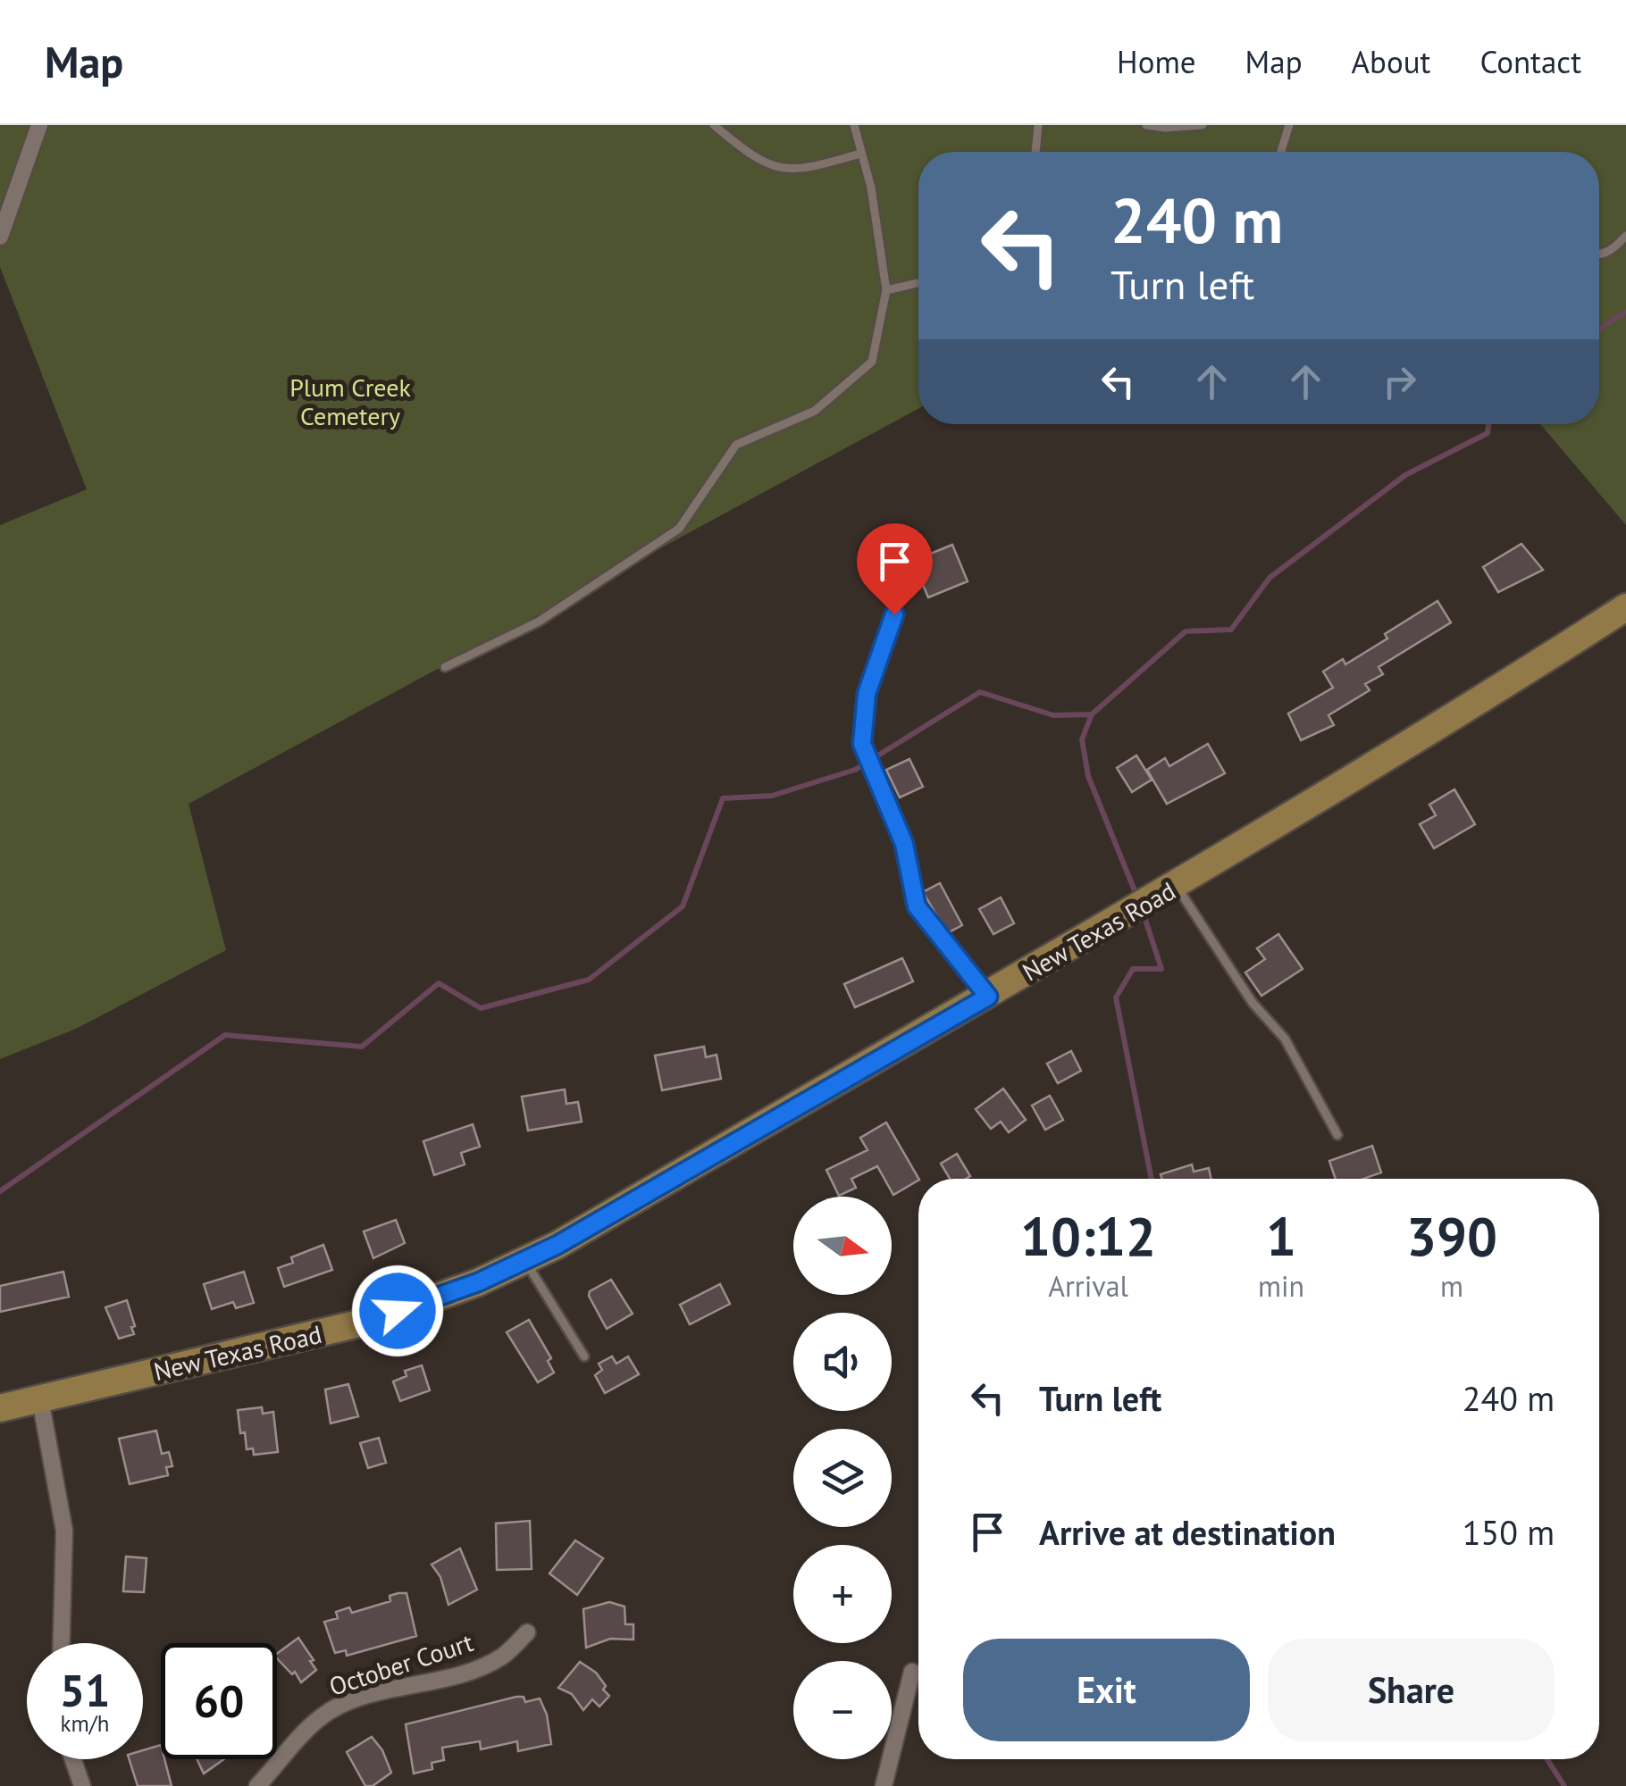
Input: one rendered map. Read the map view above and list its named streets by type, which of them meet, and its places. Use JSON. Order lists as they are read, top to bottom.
{
  "streets": {
    "main road": ["New Texas Road"],
    "street": ["October Court"]
  },
  "parks": ["Plum Creek Cemetery"],
  "north": "right",
  "page": {
    "header": "Map",
    "nav": [
      "Home",
      "Map",
      "About",
      "Contact"
    ],
    "turn": ["240 m", "Turn left"],
    "eta": [
      "10:12",
      "Arrival",
      "1",
      "min",
      "390",
      "m"
    ],
    "map_buttons": ["+", "−"],
    "list": [
      {
        "name": "Turn left",
        "value": "240 m"
      },
      {
        "name": "Arrive at destination",
        "value": "150 m"
      }
    ],
    "buttons": ["Exit", "Share"],
    "speed": "51 km/h",
    "limit": "60"
  }
}
